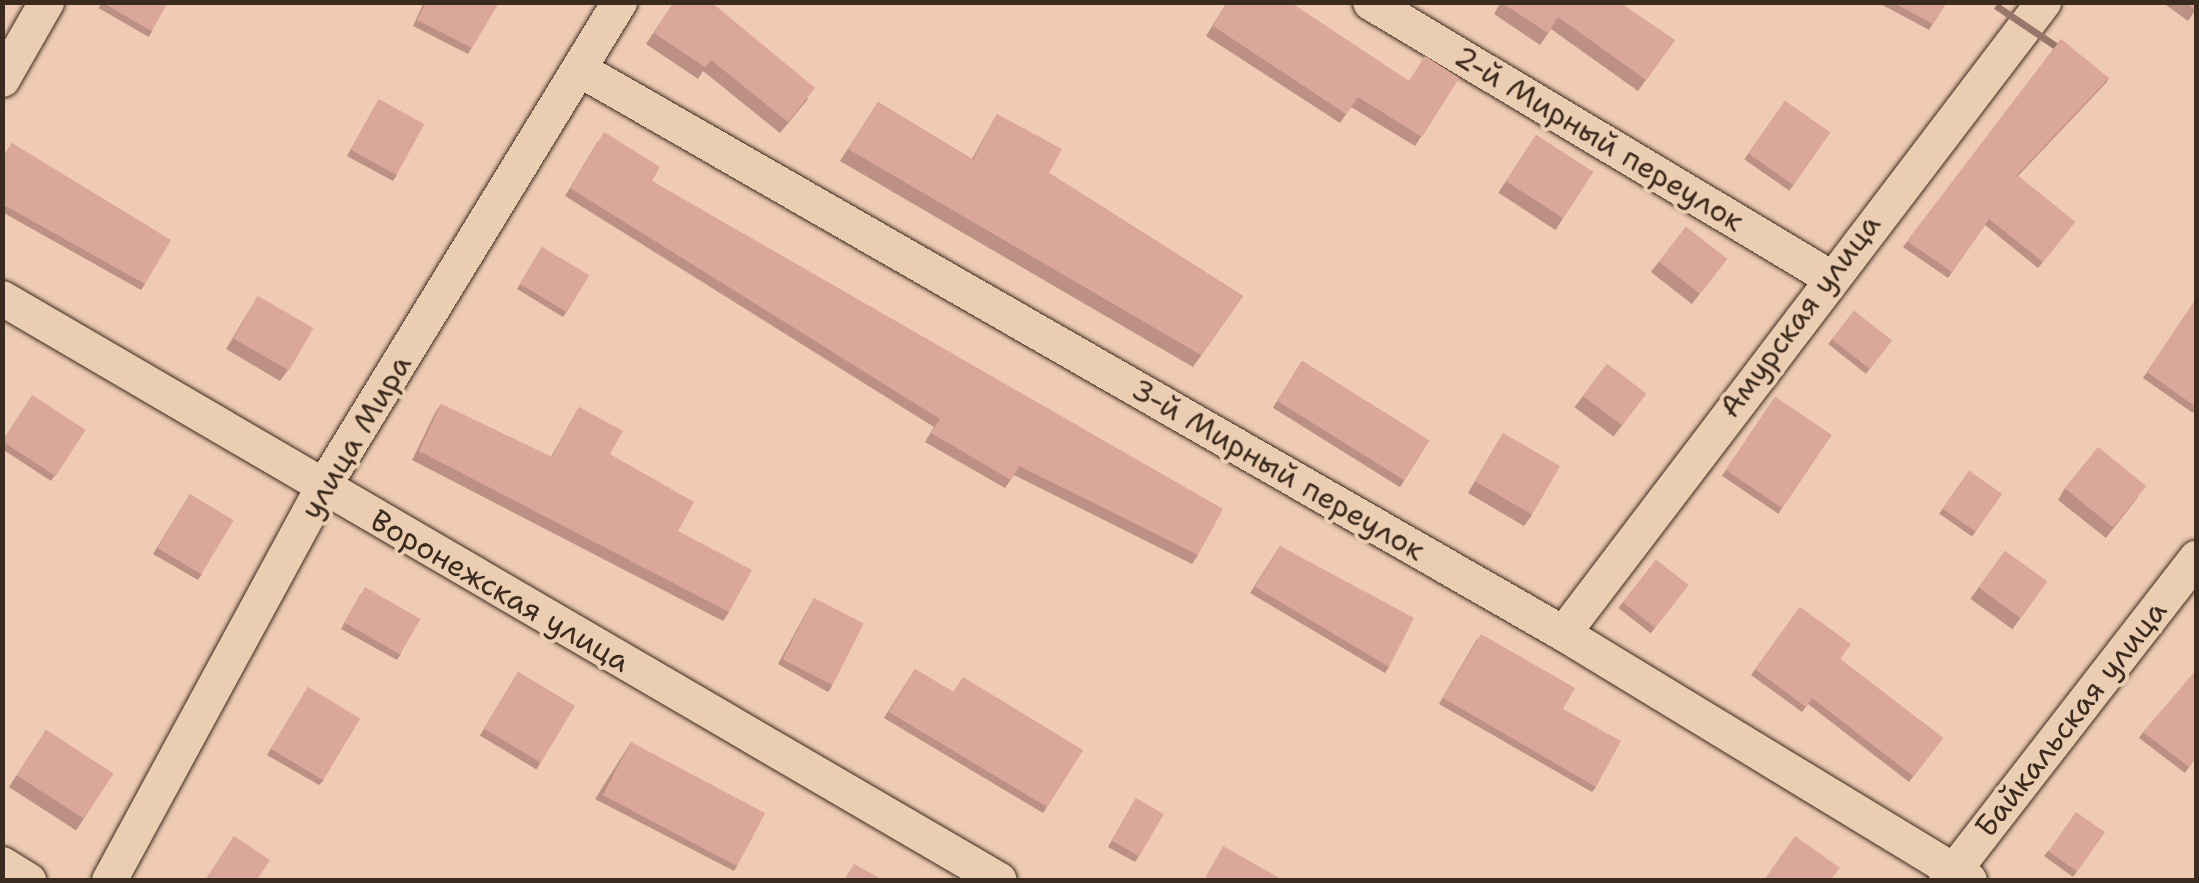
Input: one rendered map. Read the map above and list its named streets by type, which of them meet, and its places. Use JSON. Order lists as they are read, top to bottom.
{
  "streets": {
    "street": [
      "2-й Мирный переулок",
      "Амурская улица",
      "улица Мира",
      "3-й Мирный переулок",
      "Воронежская улица",
      "Байкальская улица"
    ]
  },
  "crossings": [
    ["2-й Мирный переулок", "Амурская улица"],
    ["Амурская улица", "3-й Мирный переулок"],
    ["улица Мира", "3-й Мирный переулок"],
    ["улица Мира", "Воронежская улица"],
    ["3-й Мирный переулок", "Байкальская улица"]
  ]
}
